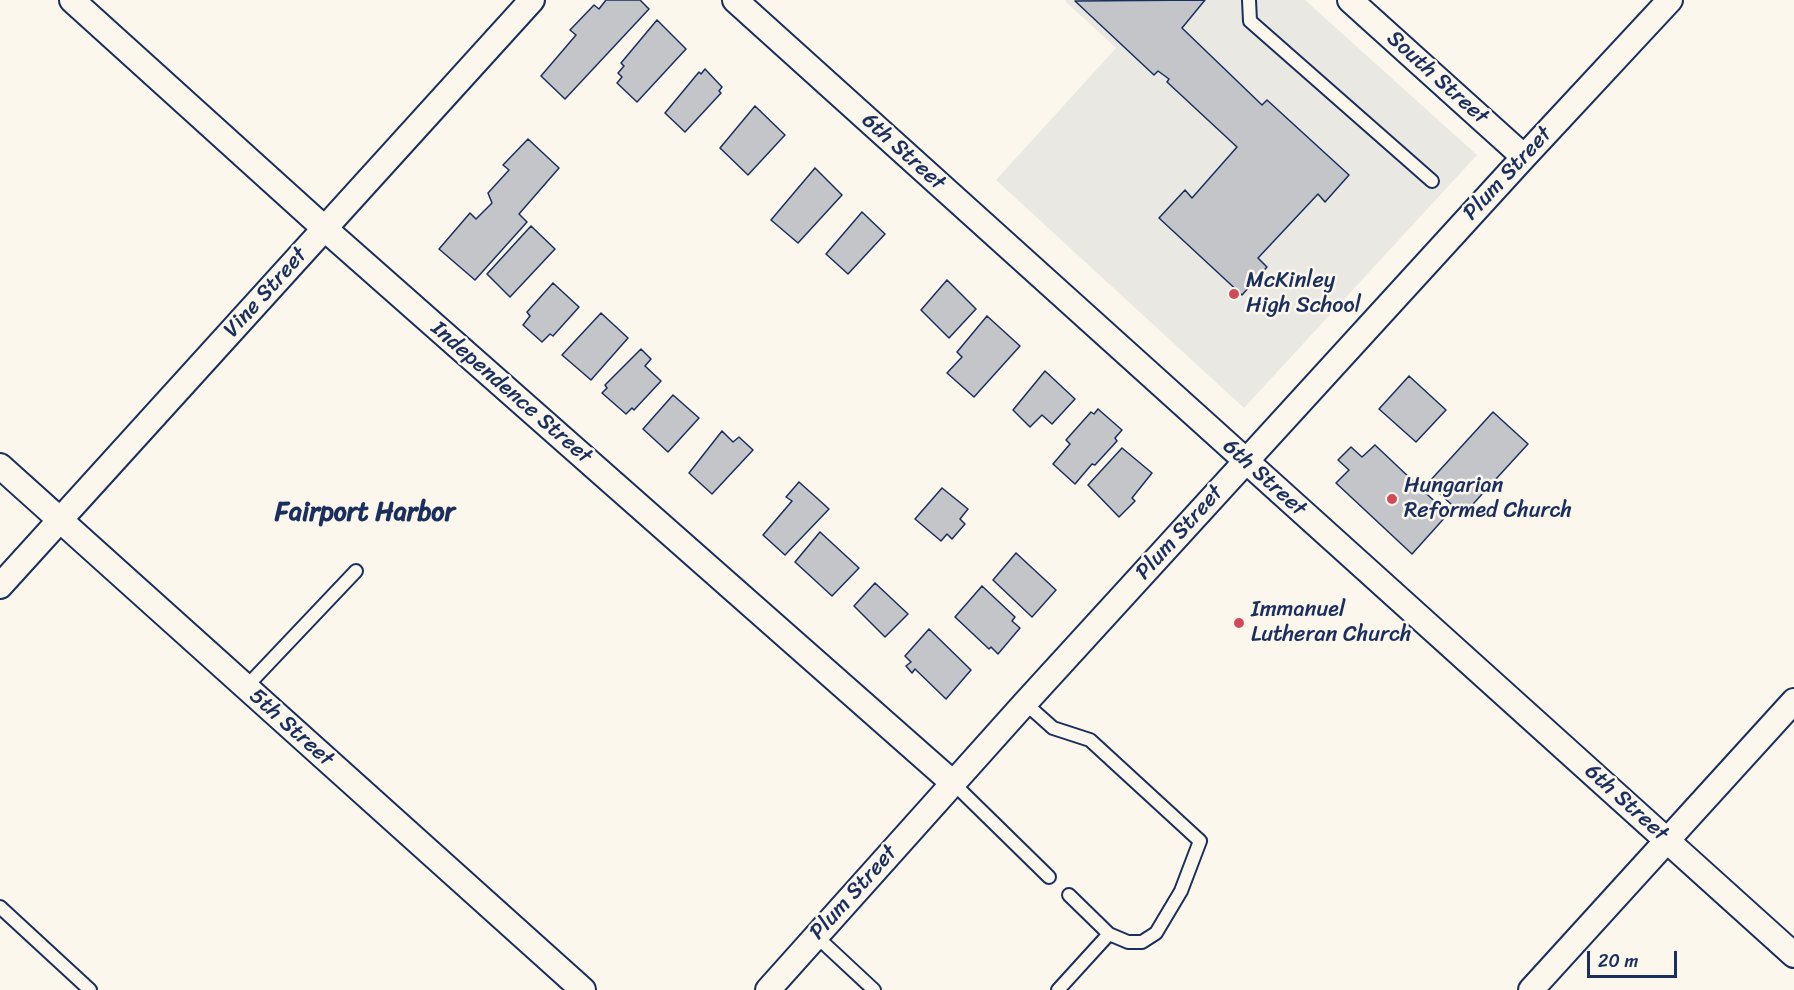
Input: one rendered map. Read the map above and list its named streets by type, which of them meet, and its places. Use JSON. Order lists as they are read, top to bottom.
{
  "streets": {
    "street": [
      "South Street",
      "6th Street",
      "Plum Street",
      "Vine Street",
      "Independence Street",
      "5th Street"
    ]
  },
  "crossings": [
    ["South Street", "Plum Street"],
    ["6th Street", "Plum Street"],
    ["Plum Street", "Independence Street"],
    ["Vine Street", "Independence Street"],
    ["Vine Street", "5th Street"]
  ],
  "districts": ["Fairport Harbor"],
  "places": ["McKinley High School", "Hungarian Reformed Church", "Immanuel Lutheran Church"],
  "scale_bar": "20 m"
}
